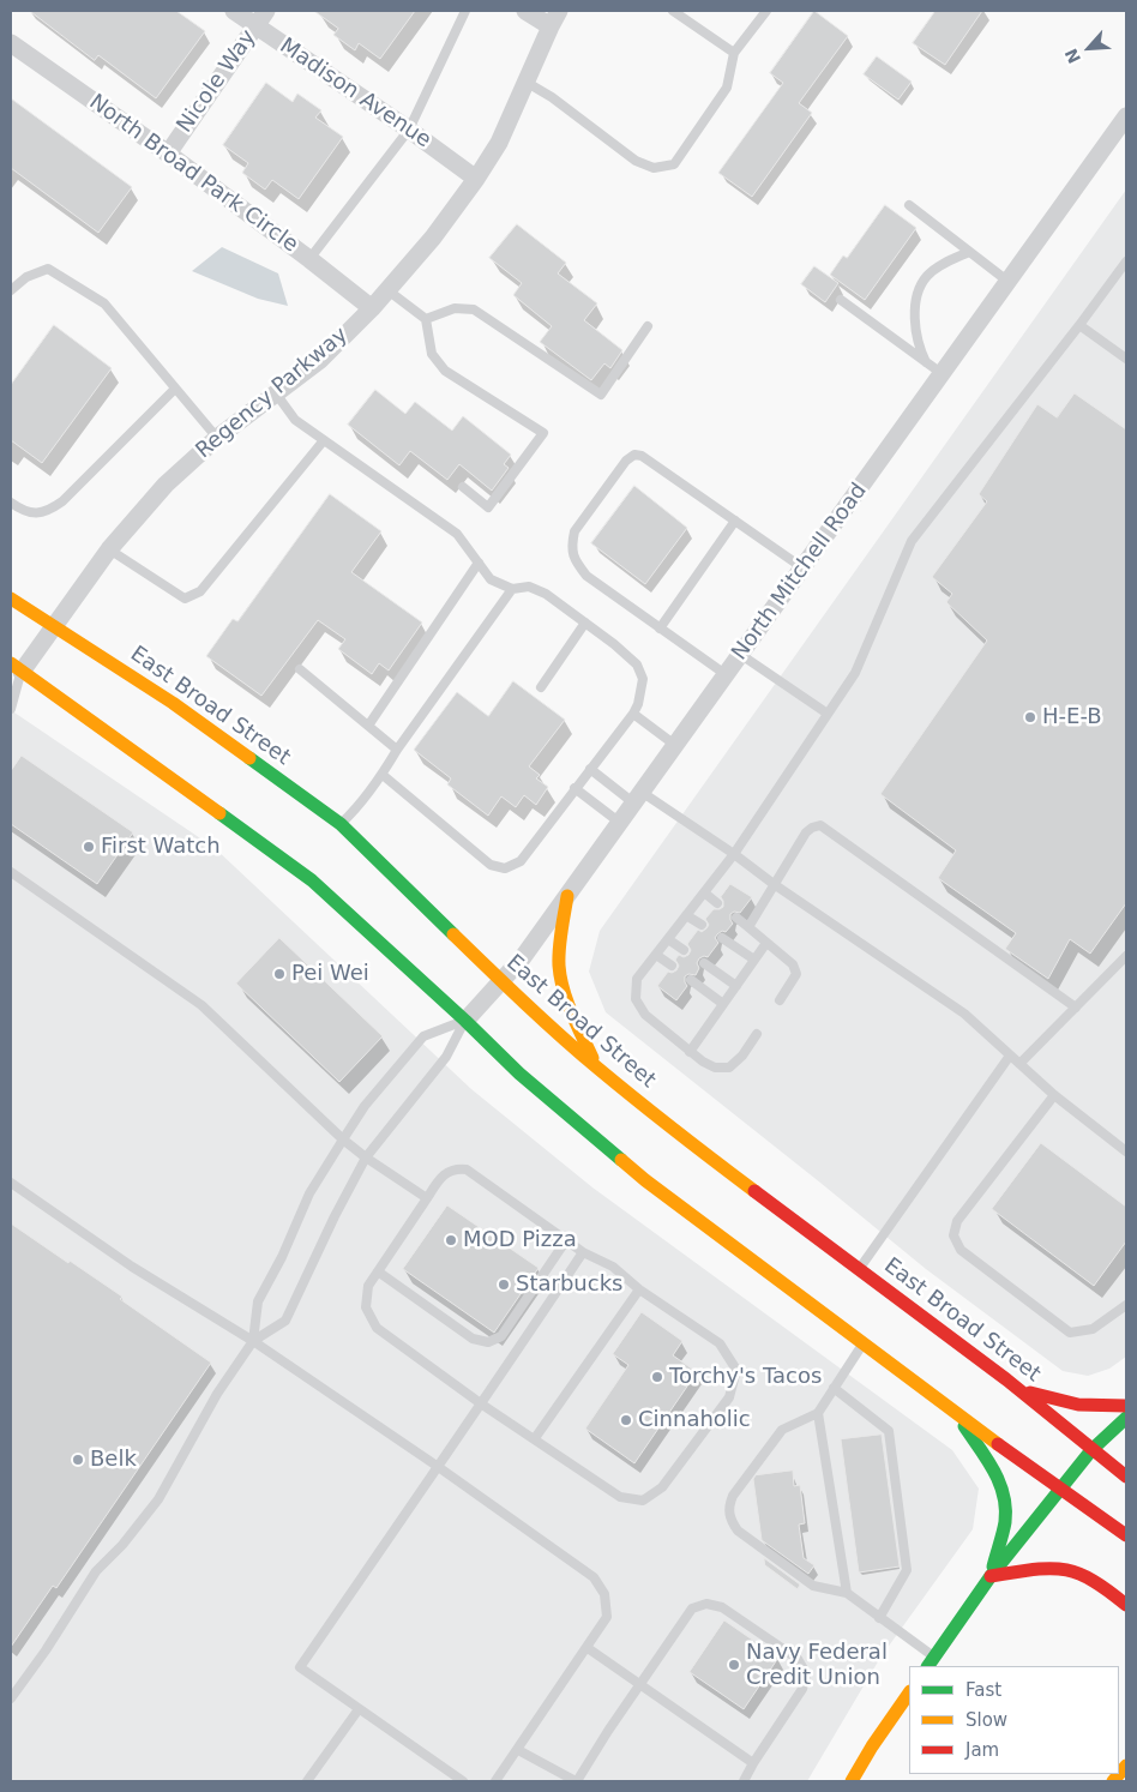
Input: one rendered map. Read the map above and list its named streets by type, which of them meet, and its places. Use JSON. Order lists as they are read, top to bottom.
{
  "streets": {
    "main road": ["East Broad Street"],
    "street": [
      "Nicole Way",
      "Madison Avenue",
      "North Broad Park Circle",
      "Regency Parkway",
      "North Mitchell Road"
    ]
  },
  "crossings": [
    ["Nicole Way", "Madison Avenue"],
    ["Nicole Way", "North Broad Park Circle"],
    ["Madison Avenue", "Regency Parkway"],
    ["North Broad Park Circle", "Regency Parkway"],
    ["Regency Parkway", "East Broad Street"],
    ["North Mitchell Road", "East Broad Street"]
  ],
  "places": [
    "H-E-B",
    "First Watch",
    "Pei Wei",
    "MOD Pizza",
    "Starbucks",
    "Torchy's Tacos",
    "Cinnaholic",
    "Belk",
    "Navy Federal Credit Union"
  ],
  "legend": ["Fast", "Slow", "Jam"],
  "north": "bottom left"
}
